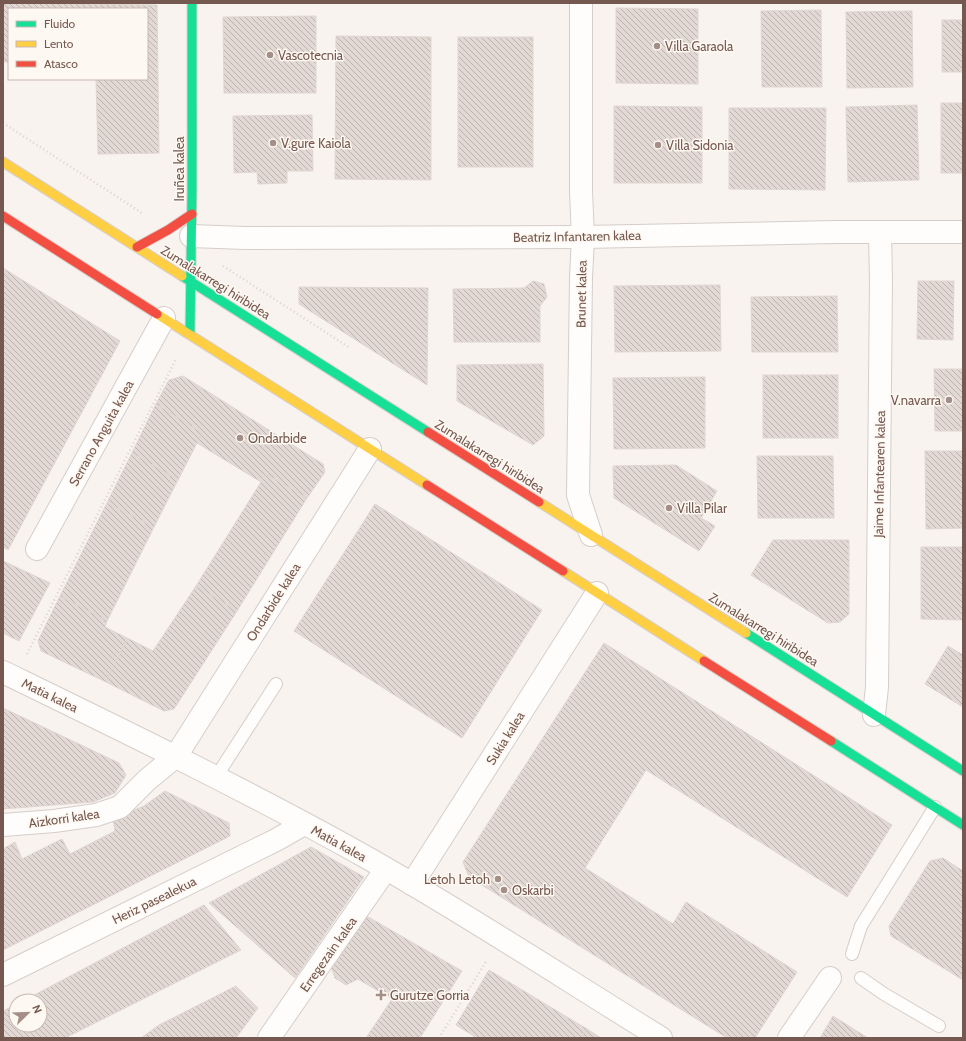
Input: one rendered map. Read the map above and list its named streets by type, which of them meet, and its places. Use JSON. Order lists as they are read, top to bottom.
{
  "streets": {
    "main road": ["Iruñea kalea", "Zumalakarregi hiribidea"],
    "street": [
      "Beatriz Infantaren kalea",
      "Brunet kalea",
      "Serrano Anguita kalea",
      "Jaime Infantearen kalea",
      "Ondarbide kalea",
      "Matia kalea",
      "Sukia kalea",
      "Aizkorri kalea",
      "Heriz pasealekua",
      "Erregezain kalea"
    ]
  },
  "crossings": [
    ["Iruñea kalea", "Beatriz Infantaren kalea"],
    ["Iruñea kalea", "Zumalakarregi hiribidea"],
    ["Beatriz Infantaren kalea", "Brunet kalea"],
    ["Beatriz Infantaren kalea", "Jaime Infantearen kalea"],
    ["Zumalakarregi hiribidea", "Brunet kalea"],
    ["Zumalakarregi hiribidea", "Jaime Infantearen kalea"],
    ["Ondarbide kalea", "Matia kalea"],
    ["Ondarbide kalea", "Aizkorri kalea"],
    ["Matia kalea", "Sukia kalea"],
    ["Matia kalea", "Aizkorri kalea"],
    ["Matia kalea", "Heriz pasealekua"],
    ["Matia kalea", "Erregezain kalea"]
  ],
  "places": {
    "other": [
      "Villa Garaola",
      "Vascotecnia",
      "V.gure Kaiola",
      "Villa Sidonia",
      "V.navarra",
      "Ondarbide",
      "Villa Pilar",
      "Letoh Letoh",
      "Oskarbi"
    ],
    "health": ["Gurutze Gorria"]
  },
  "legend": ["Fluido", "Lento", "Atasco"],
  "north": "top right"
}
